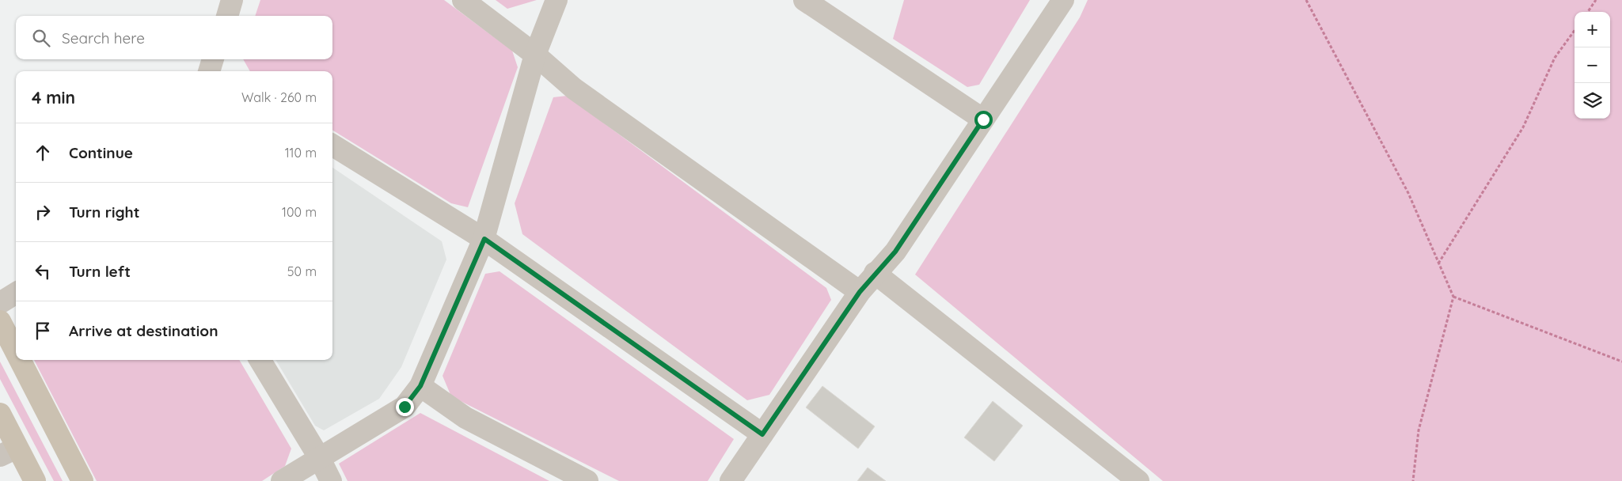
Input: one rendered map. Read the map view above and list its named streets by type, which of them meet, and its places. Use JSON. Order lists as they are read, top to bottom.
{
  "page": {
    "map_buttons": ["+", "−"],
    "search": "Search here",
    "heading": ["4 min", "Walk · 260 m"],
    "list": [
      ["Continue", "110 m"],
      ["Turn right", "100 m"],
      ["Turn left", "50 m"],
      "Arrive at destination"
    ]
  }
}
